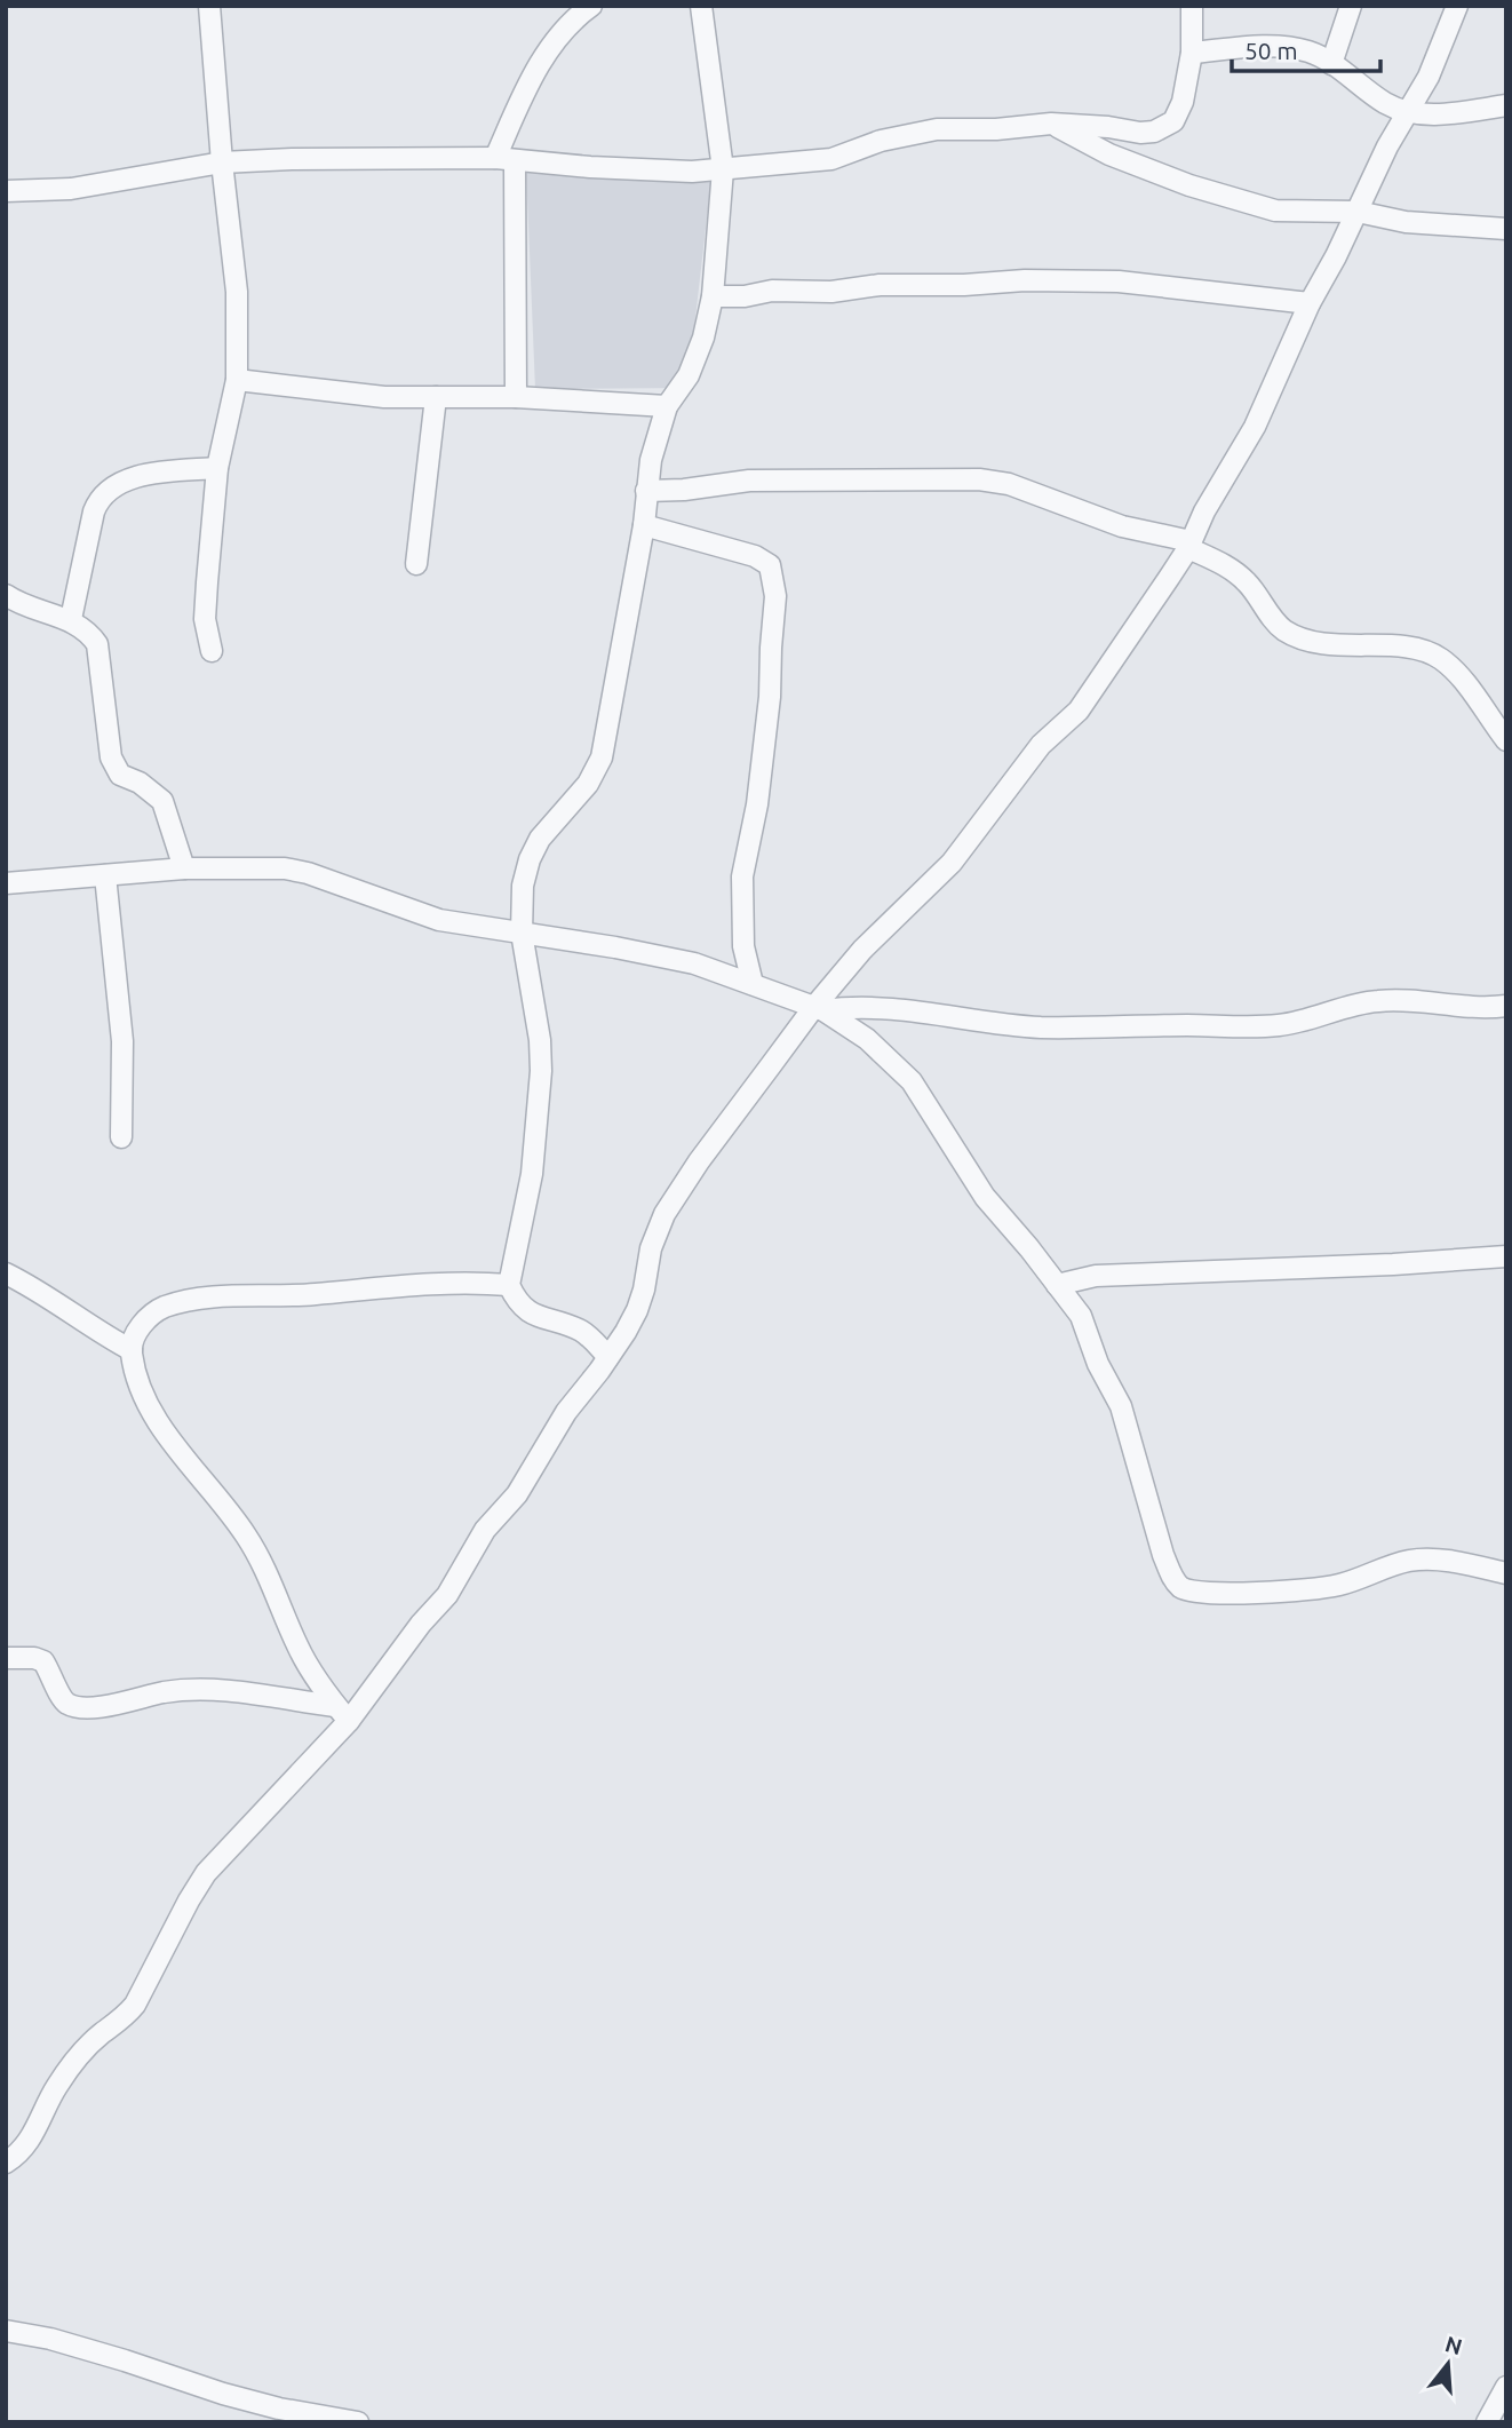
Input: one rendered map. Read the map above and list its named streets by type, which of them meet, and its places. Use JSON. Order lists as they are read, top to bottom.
{
  "scale_bar": "50 m",
  "north": "top"
}
